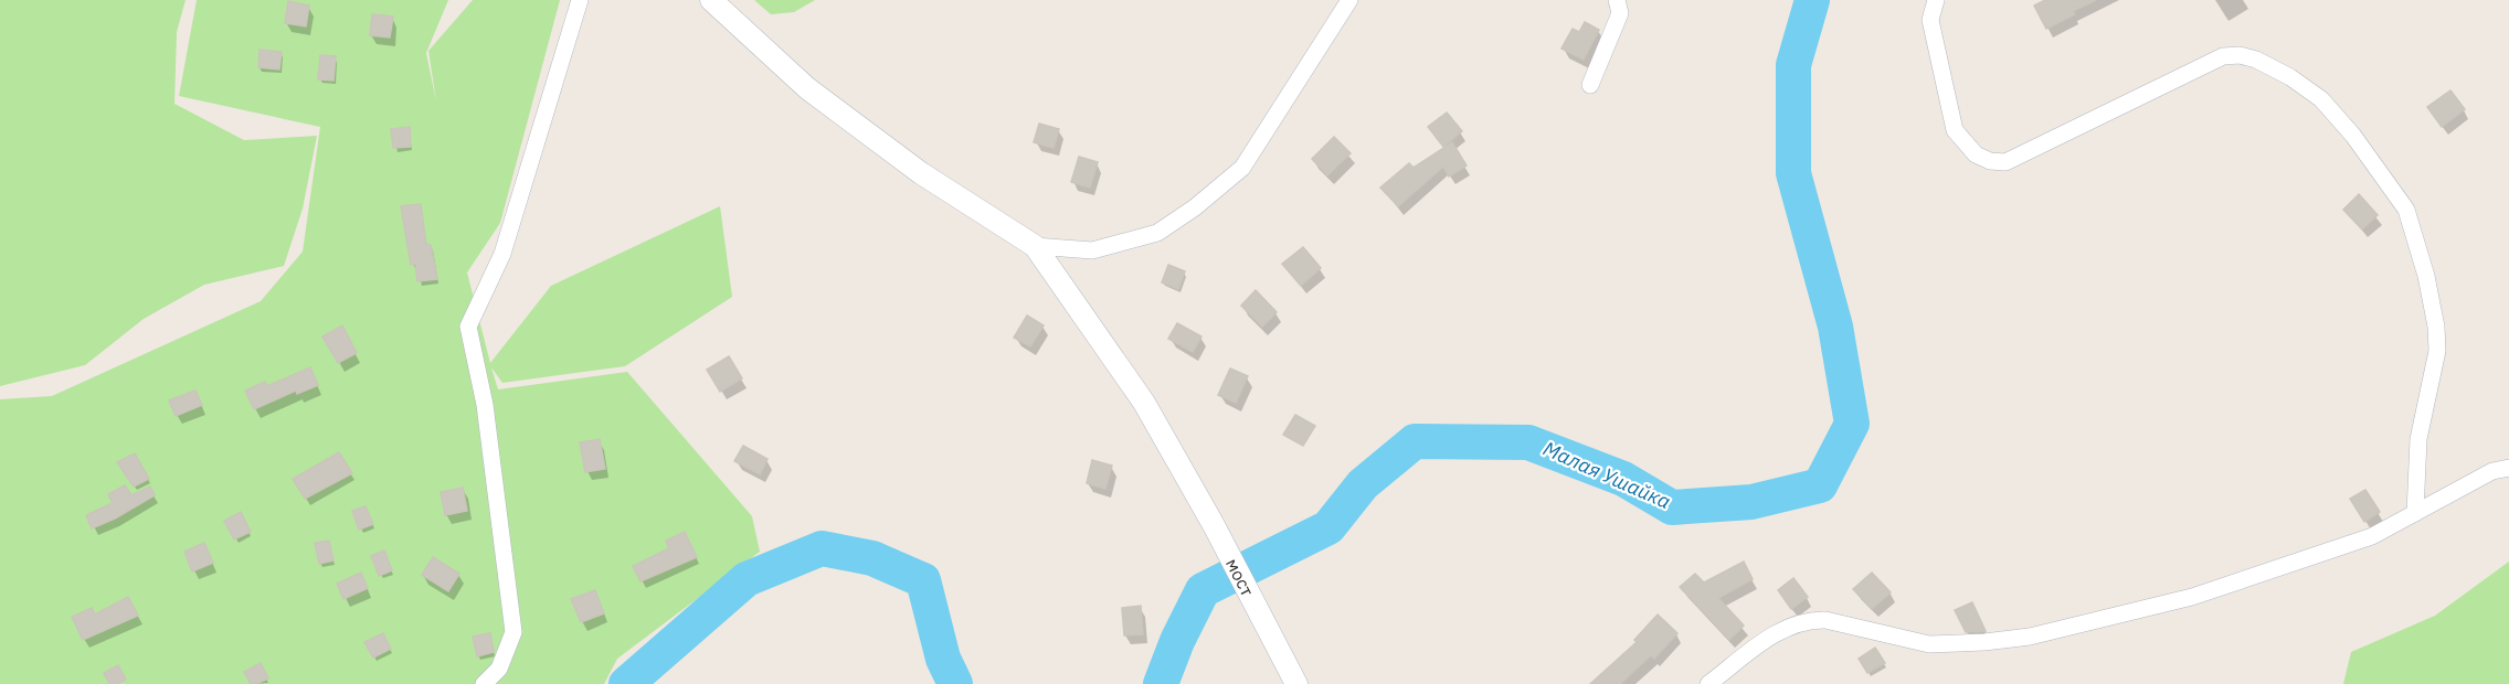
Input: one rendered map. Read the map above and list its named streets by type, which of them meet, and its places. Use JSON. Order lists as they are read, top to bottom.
{
  "streets": {
    "street": ["мост"]
  },
  "water": ["Малая Ушайка"]
}
